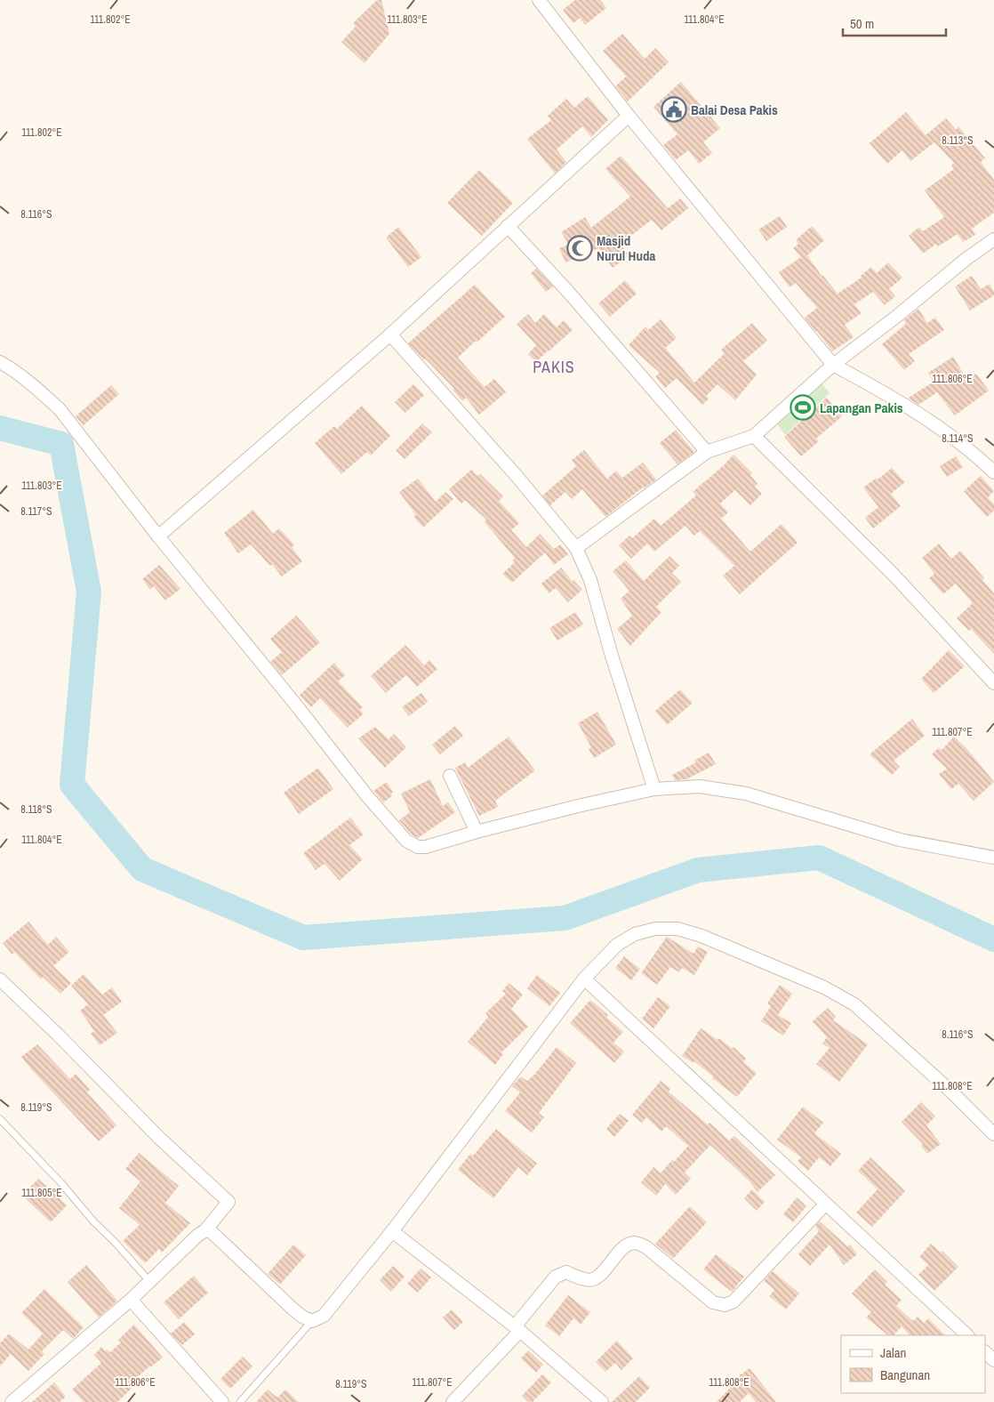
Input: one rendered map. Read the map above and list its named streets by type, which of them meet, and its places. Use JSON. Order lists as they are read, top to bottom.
{
  "districts": ["PAKIS"],
  "places": {
    "public building": ["Balai Desa Pakis"],
    "mosque": ["Masjid Nurul Huda"],
    "sports": ["Lapangan Pakis"]
  },
  "legend": ["Jalan", "Bangunan"],
  "scale_bar": "50 m",
  "coordinates": [
    "111.802°E",
    "111.803°E",
    "111.804°E",
    "8.113°S",
    "8.116°S",
    "111.806°E",
    "8.114°S",
    "8.117°S",
    "111.807°E",
    "8.118°S",
    "111.808°E",
    "8.119°S",
    "111.805°E"
  ]
}
